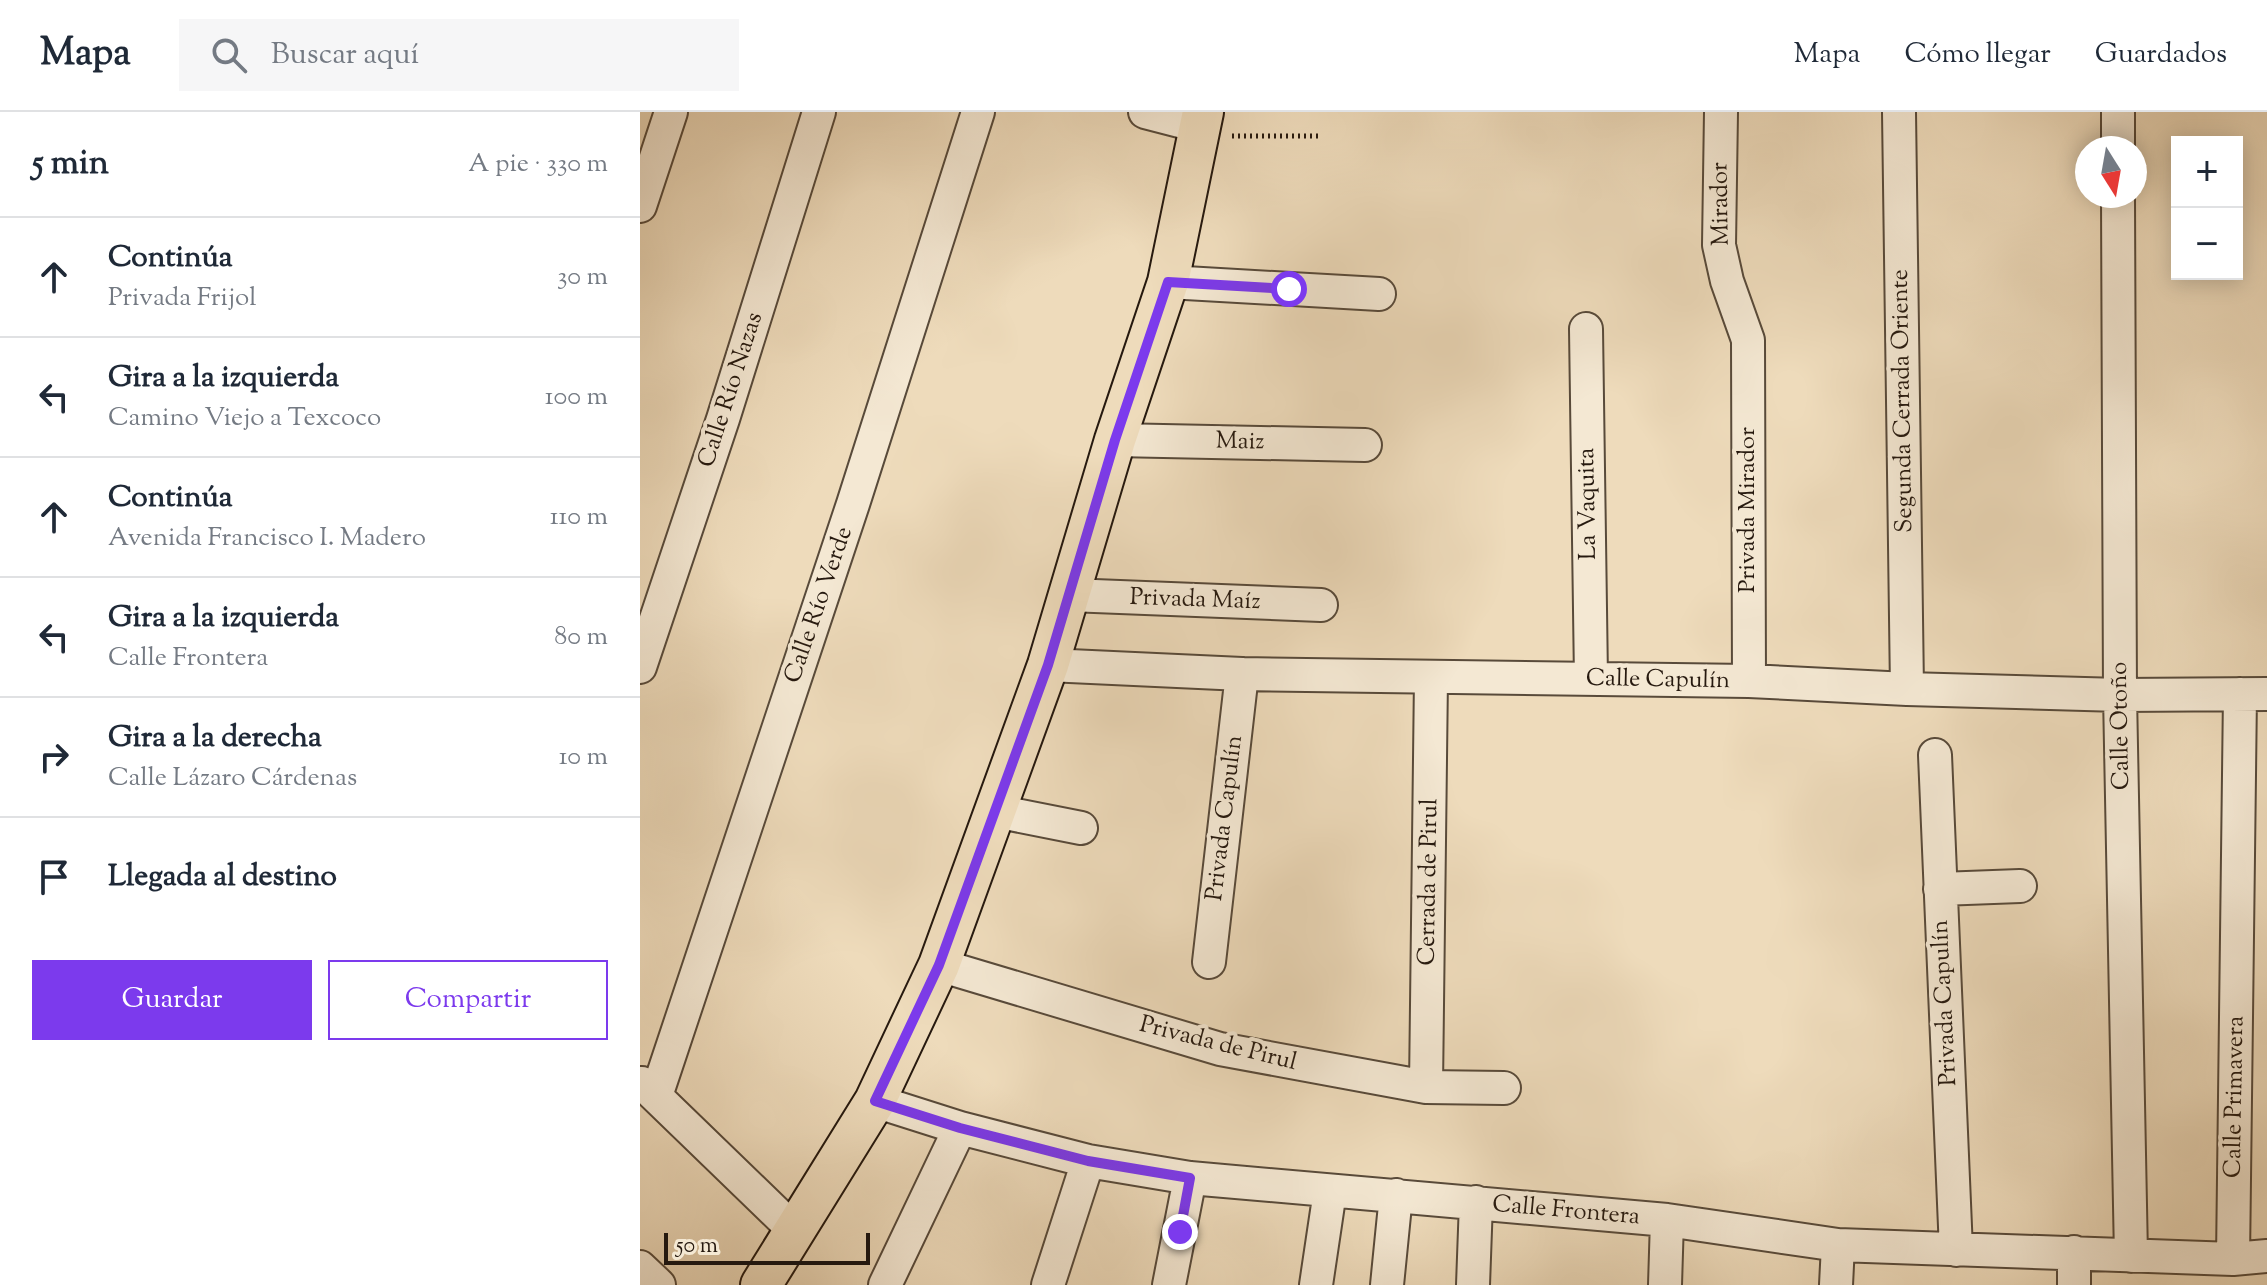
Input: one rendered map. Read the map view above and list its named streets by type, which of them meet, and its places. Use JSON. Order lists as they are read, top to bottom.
{
  "streets": {
    "street": [
      "Mirador",
      "Calle Río Nazas",
      "Segunda Cerrada Oriente",
      "Maiz",
      "La Vaquita",
      "Privada Mirador",
      "Privada Maíz",
      "Calle Río Verde",
      "Calle Capulín",
      "Calle Otoño",
      "Privada Capulín",
      "Cerrada de Pirul",
      "Privada de Pirul",
      "Calle Primavera",
      "Calle Frontera"
    ]
  },
  "crossings": [
    ["Mirador", "Privada Mirador"],
    ["Segunda Cerrada Oriente", "Calle Capulín"],
    ["La Vaquita", "Calle Capulín"],
    ["Privada Mirador", "Calle Capulín"],
    ["Calle Capulín", "Calle Otoño"],
    ["Calle Capulín", "Privada Capulín"],
    ["Calle Capulín", "Cerrada de Pirul"],
    ["Calle Capulín", "Calle Primavera"],
    ["Calle Otoño", "Calle Frontera"],
    ["Privada Capulín", "Calle Frontera"],
    ["Cerrada de Pirul", "Privada de Pirul"],
    ["Calle Primavera", "Calle Frontera"]
  ],
  "scale_bar": "50 m",
  "north": "bottom",
  "page": {
    "header": "Mapa",
    "search": "Buscar aquí",
    "nav": ["Mapa", "Cómo llegar", "Guardados"],
    "heading": ["5 min", "A pie · 330 m"],
    "map_buttons": ["+", "−"],
    "list": [
      ["Continúa", "Privada Frijol", "30 m"],
      ["Gira a la izquierda", "Camino Viejo a Texcoco", "100 m"],
      ["Continúa", "Avenida Francisco I. Madero", "110 m"],
      ["Gira a la izquierda", "Calle Frontera", "80 m"],
      ["Gira a la derecha", "Calle Lázaro Cárdenas", "10 m"],
      "Llegada al destino"
    ],
    "buttons": ["Guardar", "Compartir"],
    "scale": "50 m"
  }
}
